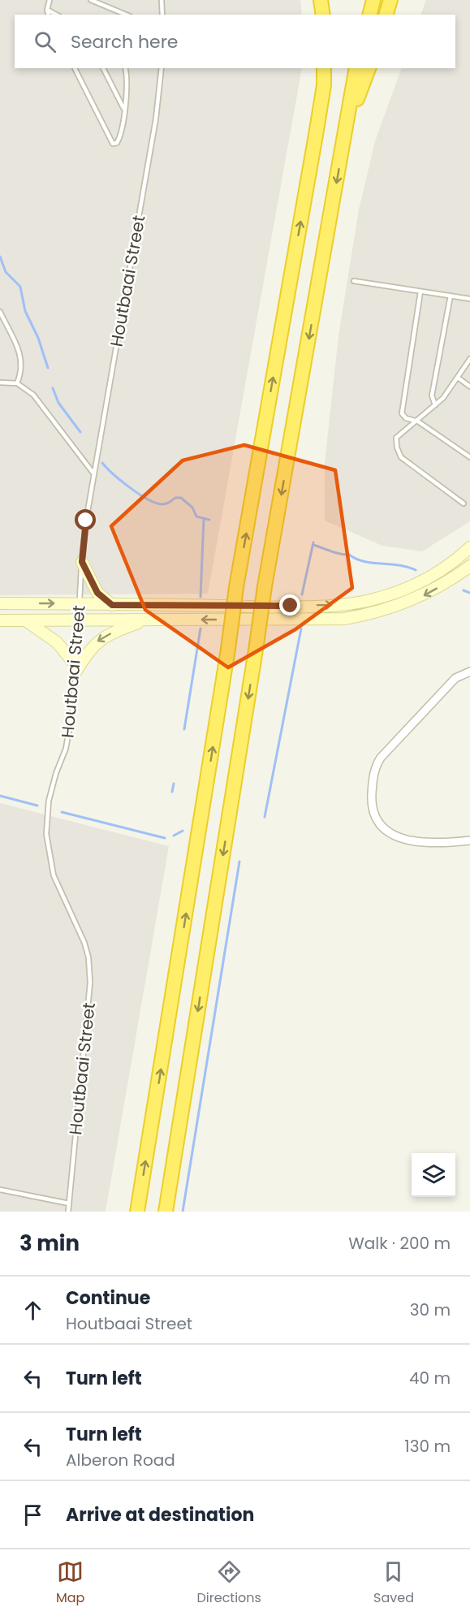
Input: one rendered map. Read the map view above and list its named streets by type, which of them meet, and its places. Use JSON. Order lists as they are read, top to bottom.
{
  "streets": {
    "lane": ["Houtbaai Street"]
  },
  "page": {
    "search": "Search here",
    "heading": ["3 min", "Walk · 200 m"],
    "list": [
      ["Continue", "Houtbaai Street", "30 m"],
      ["Turn left", "40 m"],
      ["Turn left", "Alberon Road", "130 m"],
      "Arrive at destination"
    ],
    "nav": ["Map", "Directions", "Saved"]
  }
}
